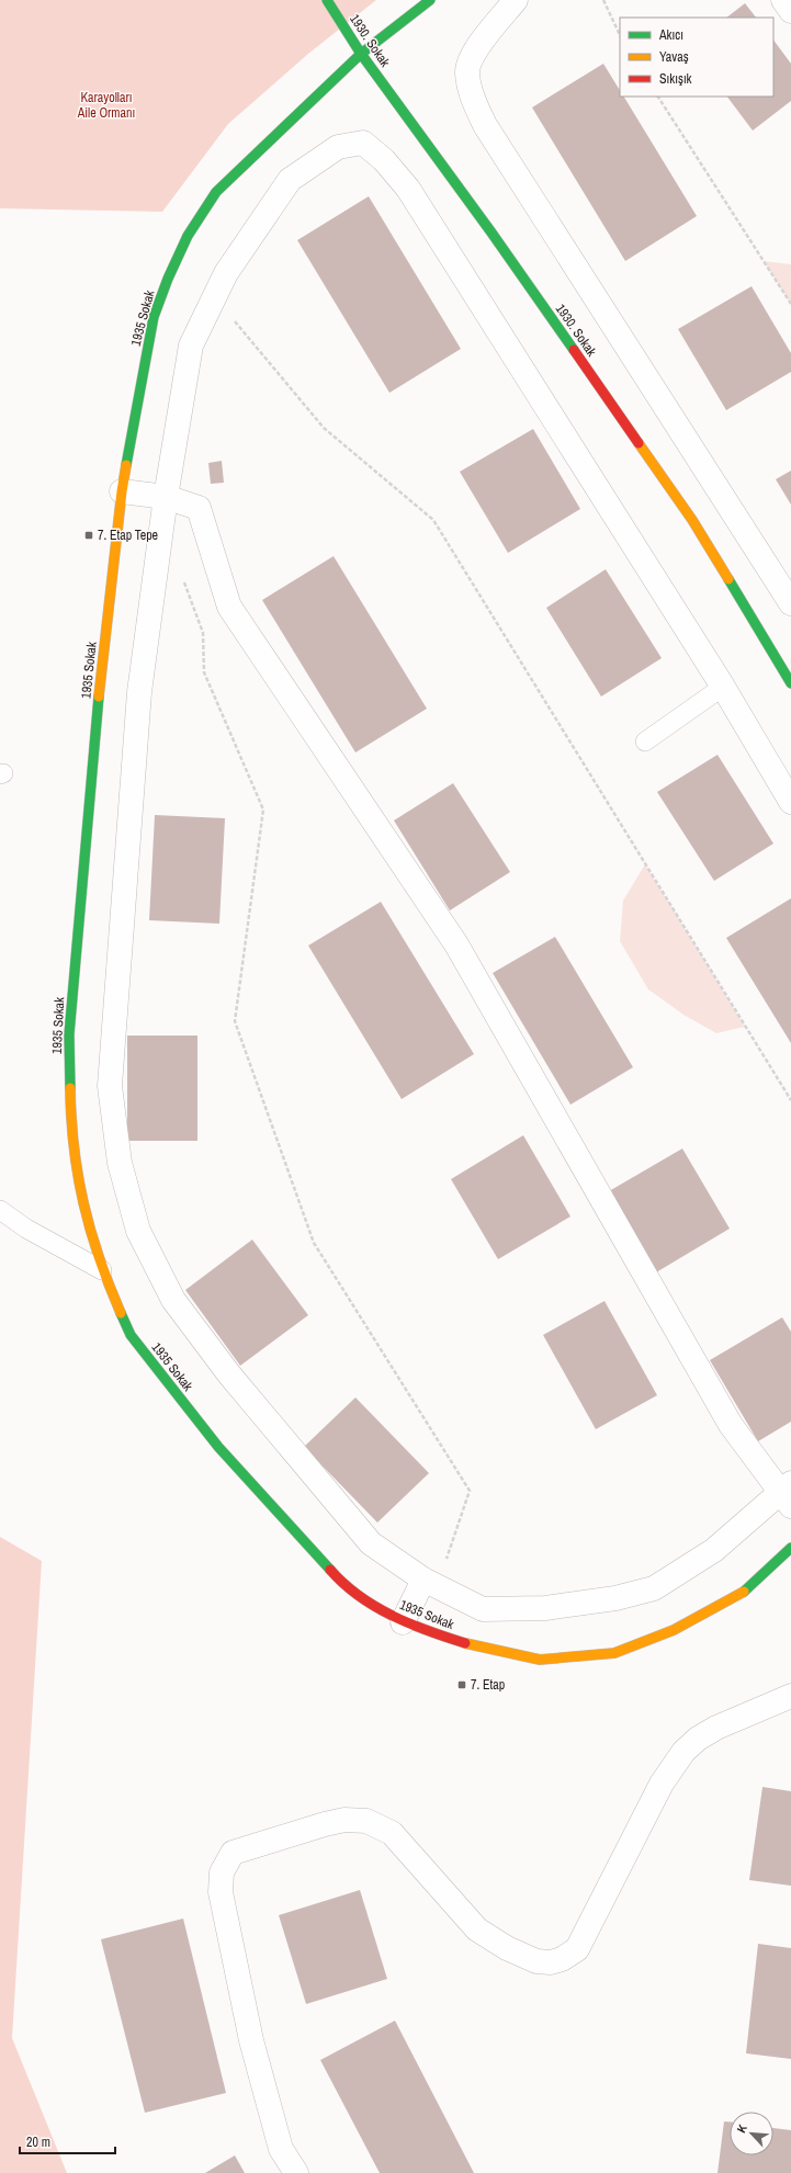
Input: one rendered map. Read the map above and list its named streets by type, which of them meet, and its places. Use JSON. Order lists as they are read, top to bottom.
{
  "streets": {
    "street": ["1930. Sokak", "1935 Sokak"]
  },
  "crossings": [
    ["1930. Sokak", "1935 Sokak"]
  ],
  "parks": ["Karayolları Aile Ormanı"],
  "places": {
    "transit": ["7. Etap Tepe", "7. Etap"]
  },
  "legend": ["Akıcı", "Yavaş", "Sıkışık"],
  "scale_bar": "20 m",
  "north": "top left"
}
